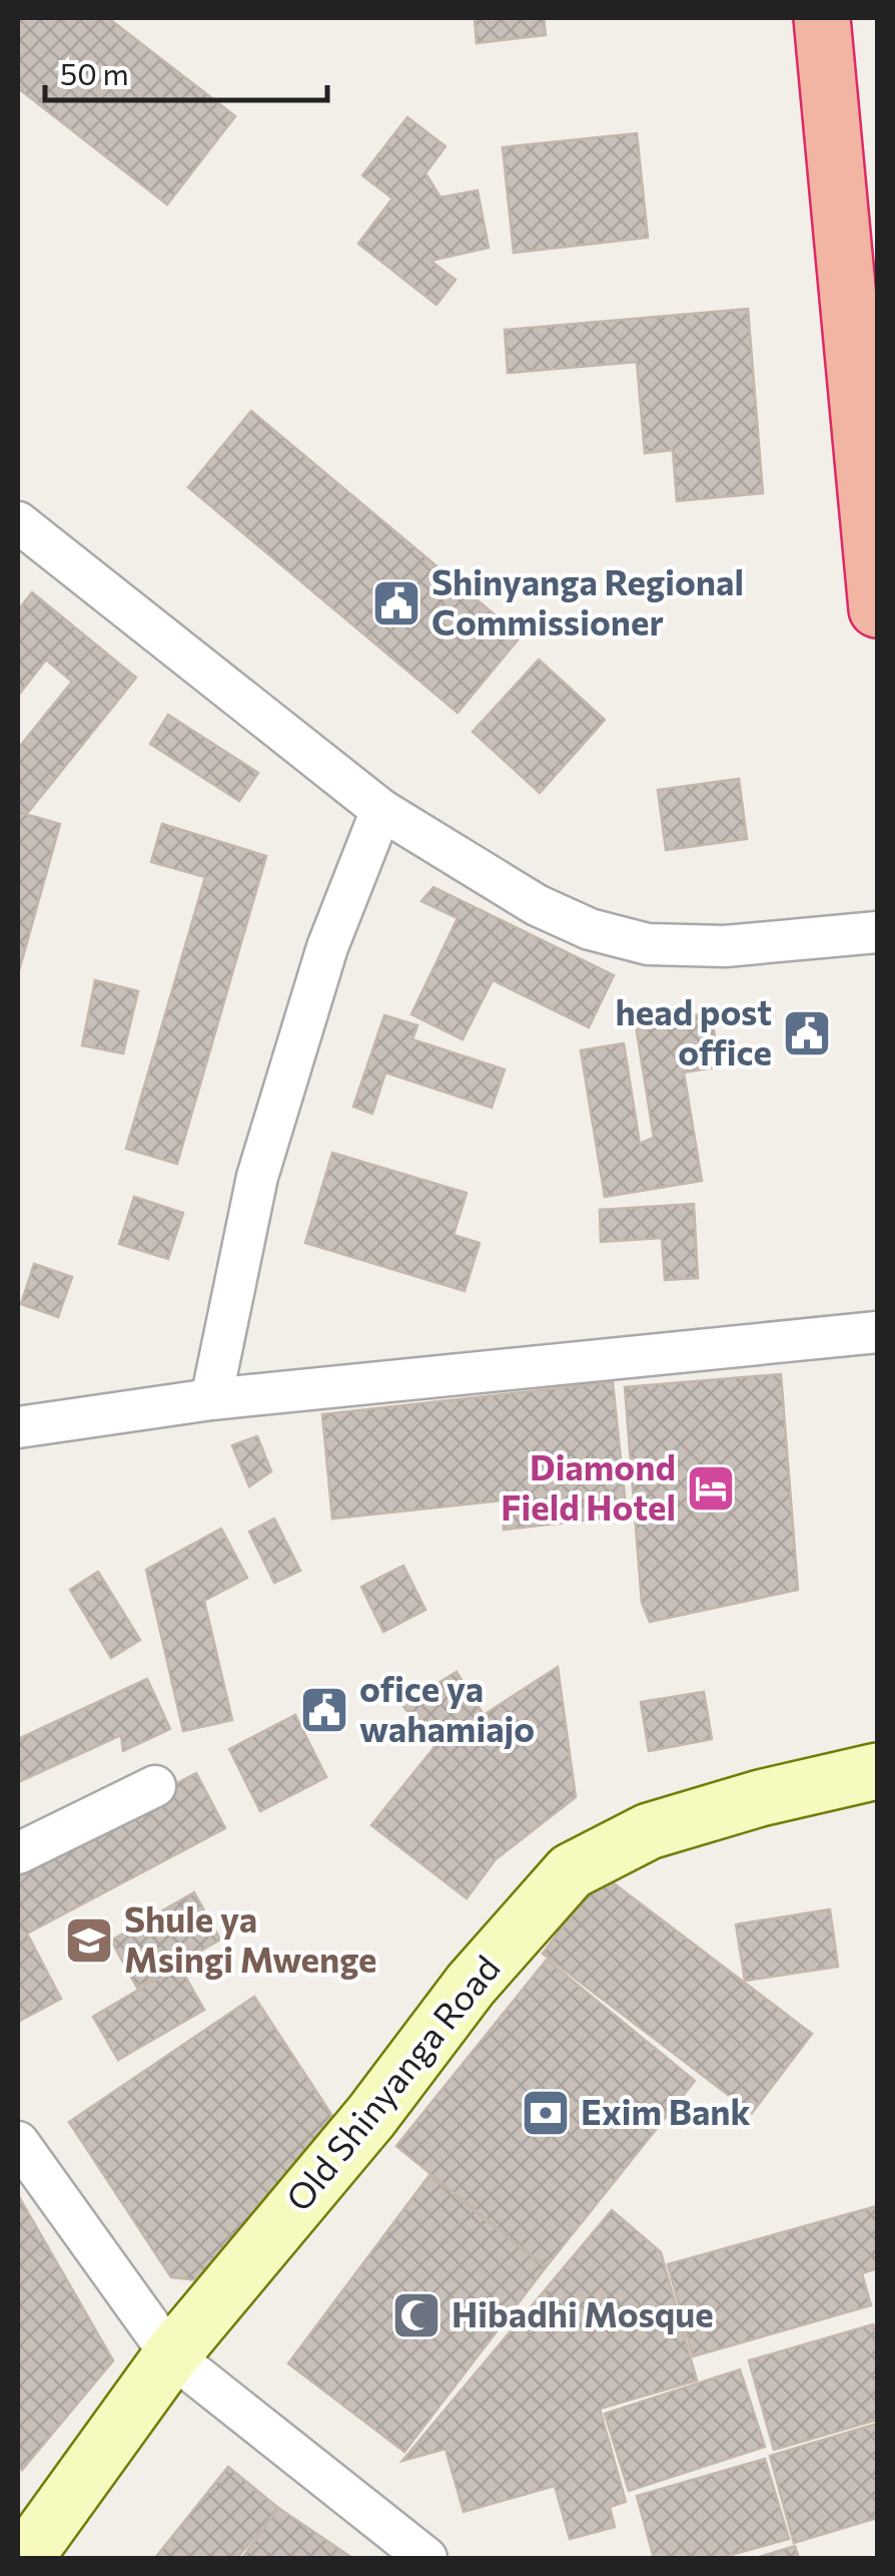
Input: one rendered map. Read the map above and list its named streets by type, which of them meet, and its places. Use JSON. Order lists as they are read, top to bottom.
{
  "streets": {
    "main road": ["Old Shinyanga Road"]
  },
  "places": {
    "public building": ["Shinyanga Regional Commissioner", "head post office", "ofice ya wahamiajo"],
    "hotel": ["Diamond Field Hotel"],
    "school or university": ["Shule ya Msingi Mwenge"],
    "bank": ["Exim Bank"],
    "mosque": ["Hibadhi Mosque"]
  },
  "scale_bar": "50 m"
}
